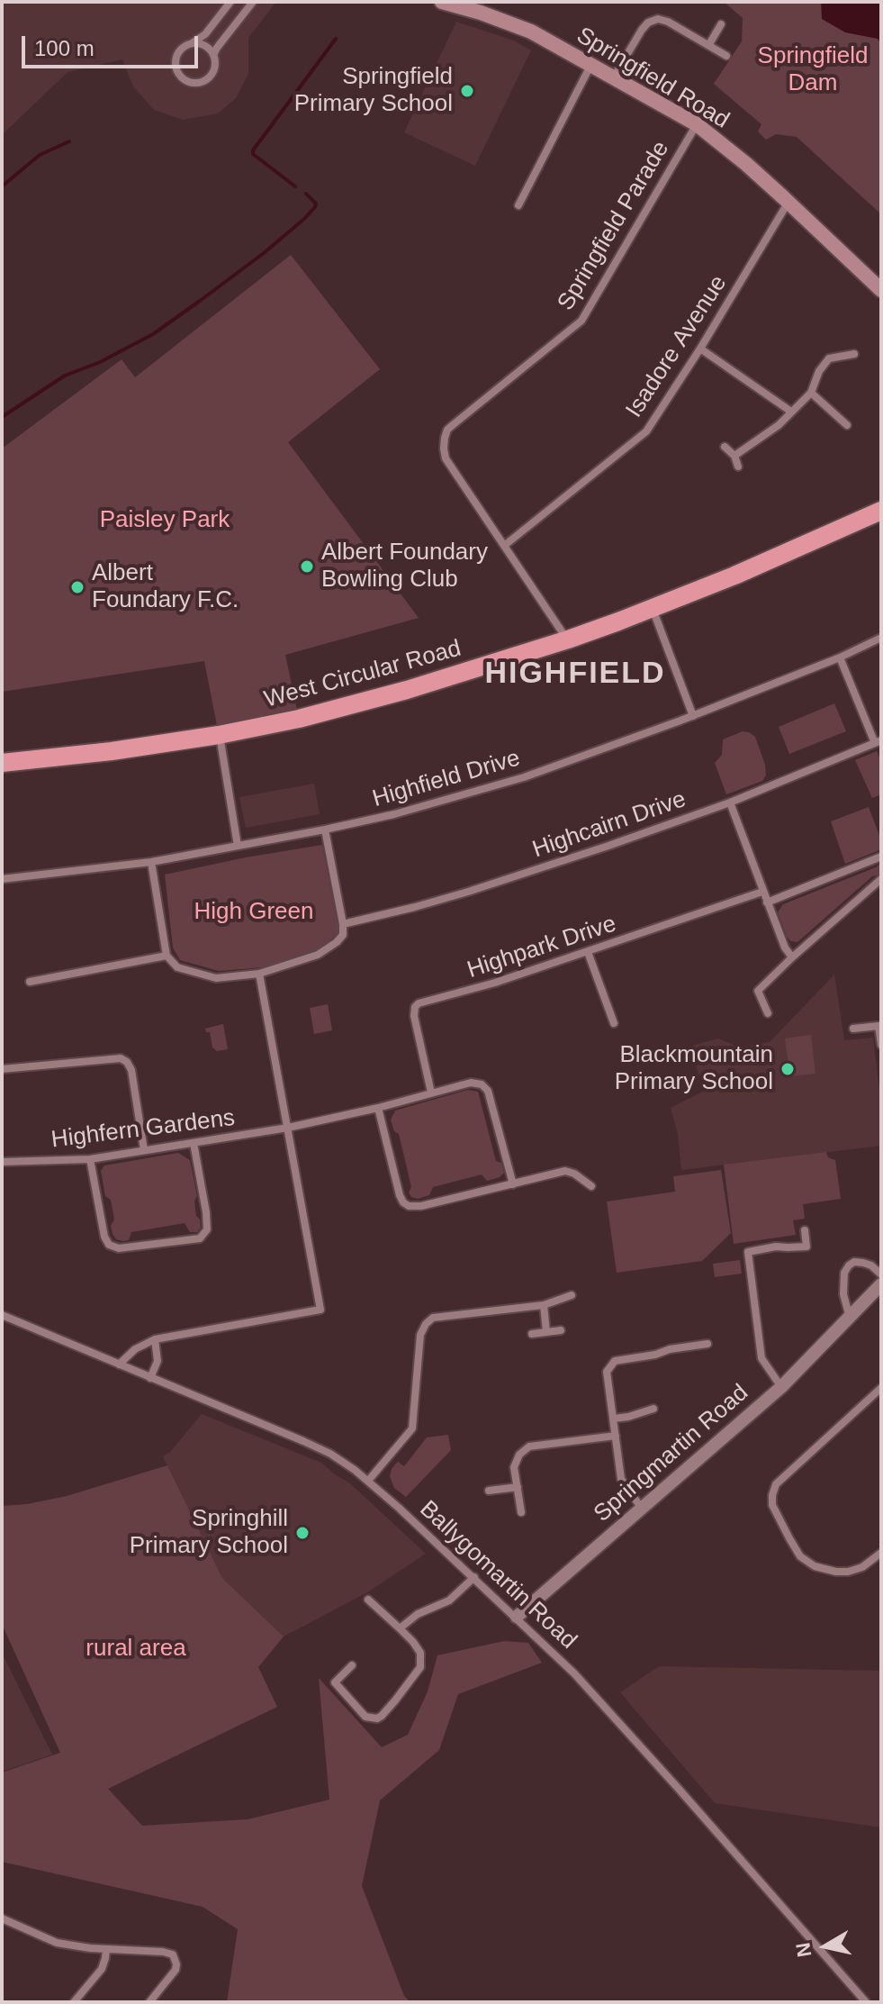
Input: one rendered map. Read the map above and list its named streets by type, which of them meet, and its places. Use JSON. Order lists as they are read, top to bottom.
{
  "streets": {
    "highway": ["West Circular Road"],
    "main road": ["Springfield Road"],
    "street": [
      "Springfield Parade",
      "Isadore Avenue",
      "Highfield Drive",
      "Highcairn Drive",
      "Highpark Drive",
      "Highfern Gardens",
      "Springmartin Road",
      "Ballygomartin Road"
    ]
  },
  "crossings": [
    ["Springfield Road", "Springfield Parade"],
    ["Springfield Road", "Isadore Avenue"],
    ["Springfield Parade", "Isadore Avenue"],
    ["Springfield Parade", "West Circular Road"],
    ["Highpark Drive", "Highfern Gardens"],
    ["Springmartin Road", "Ballygomartin Road"]
  ],
  "districts": ["HIGHFIELD"],
  "parks": [
    "Springfield Dam",
    "Paisley Park",
    "High Green",
    "rural area"
  ],
  "places": [
    "Springfield Primary School",
    "Albert Foundary Bowling Club",
    "Albert Foundary F.C.",
    "Blackmountain Primary School",
    "Springhill Primary School"
  ],
  "scale_bar": "100 m",
  "north": "left"
}
